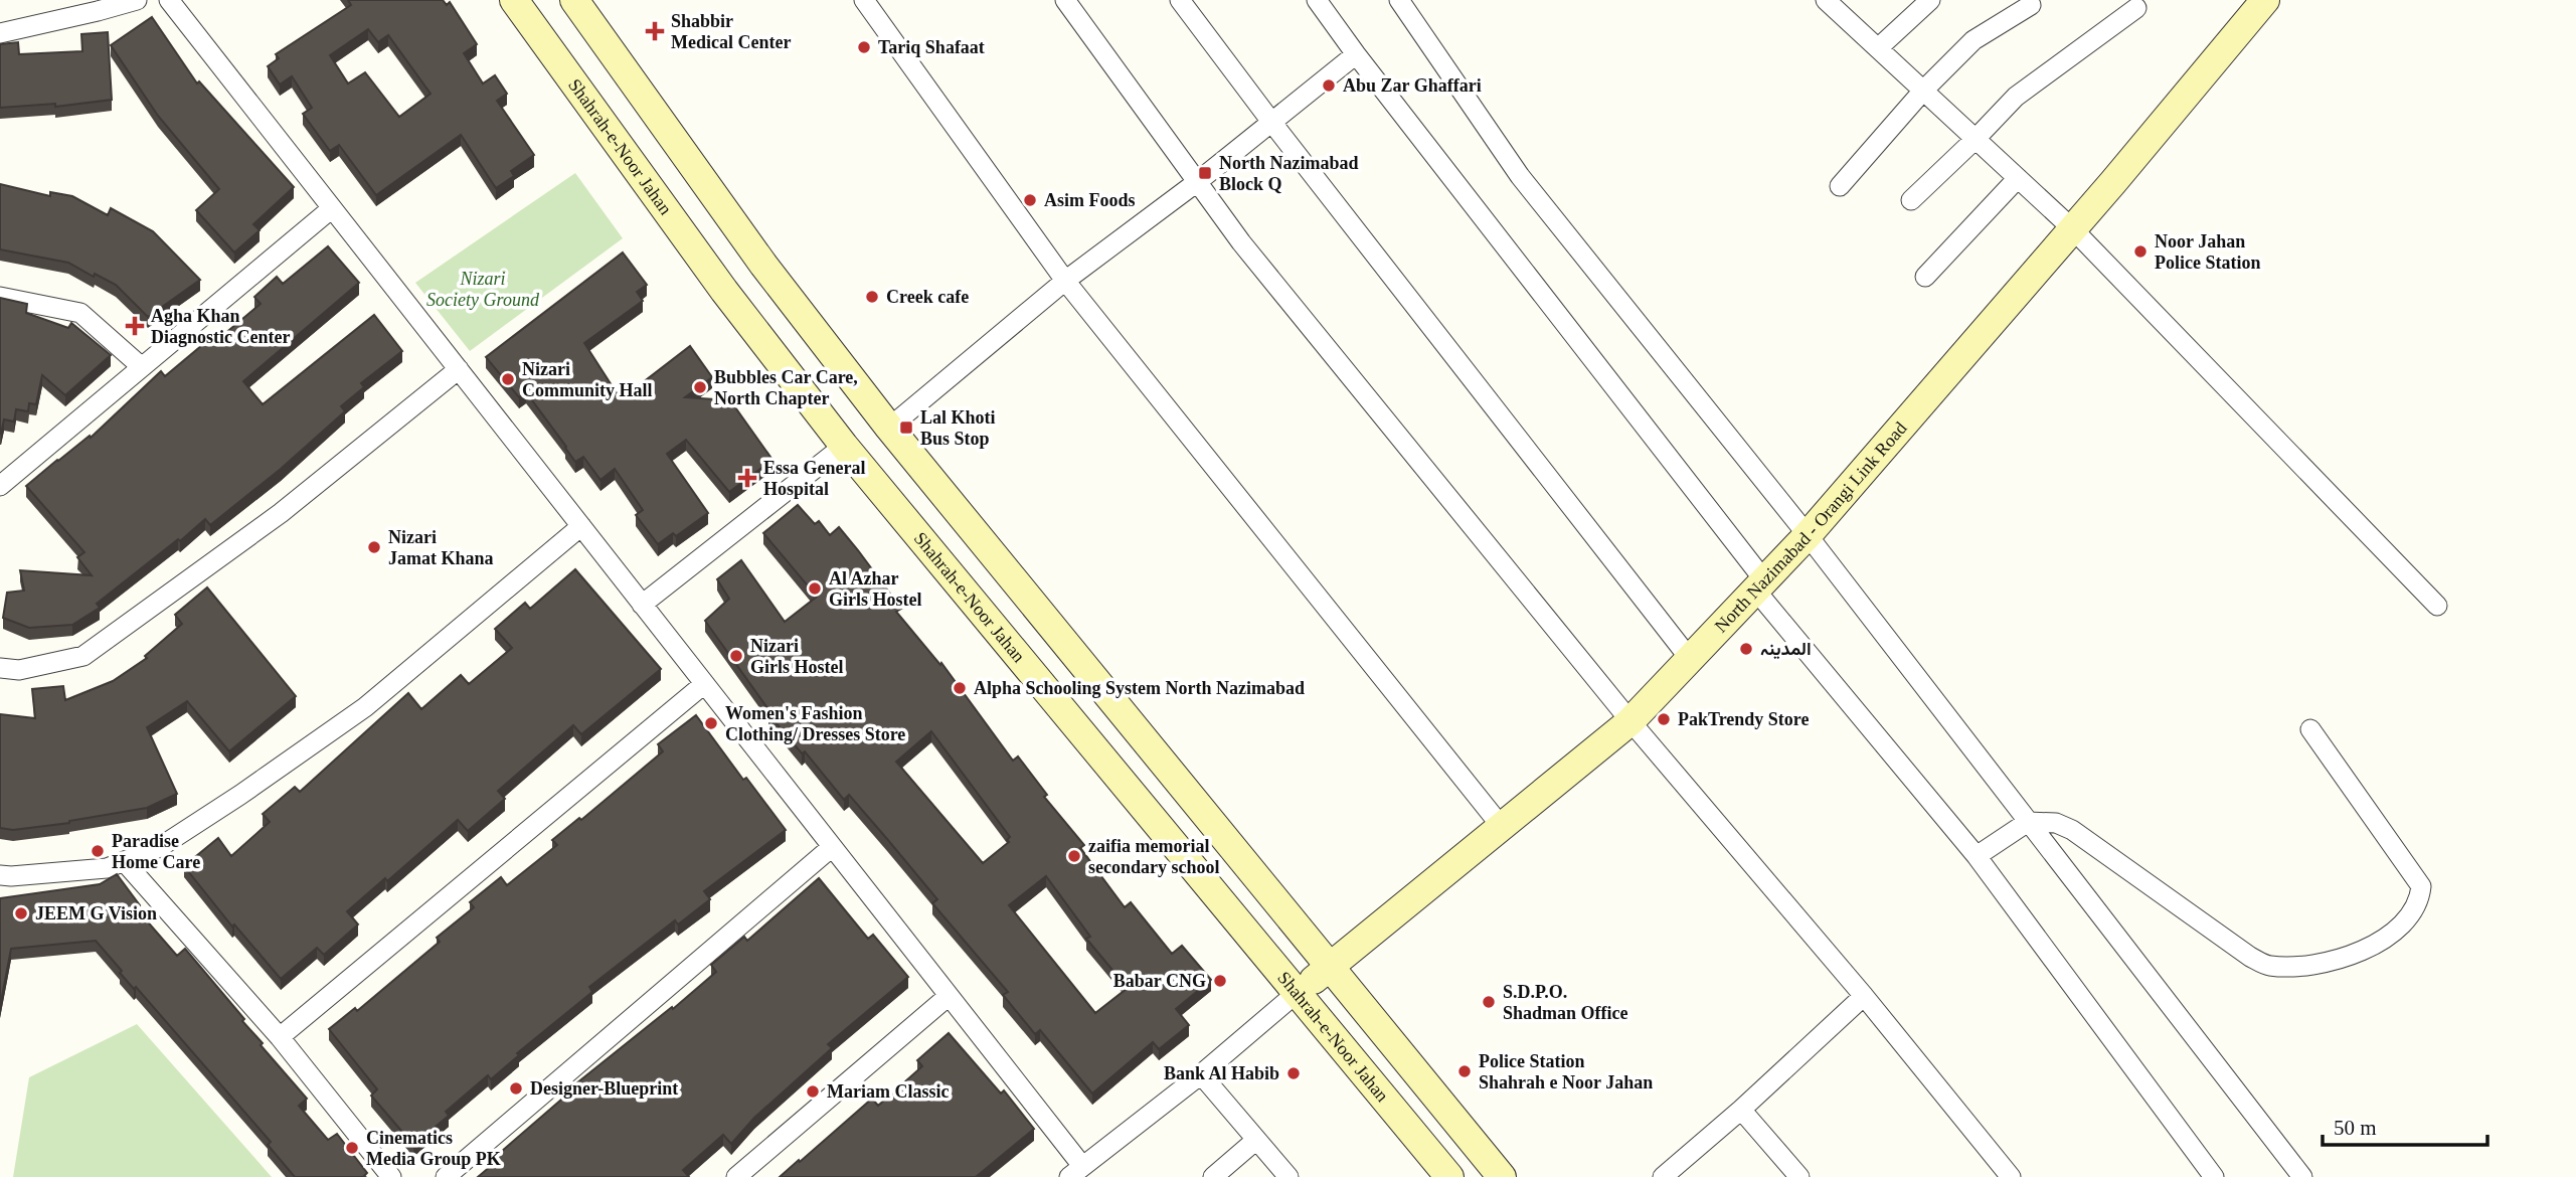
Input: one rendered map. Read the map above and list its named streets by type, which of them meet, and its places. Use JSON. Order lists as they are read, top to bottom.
{
  "streets": {
    "main road": ["Shahrah-e-Noor Jahan", "North Nazimabad - Orangi Link Road"]
  },
  "crossings": [
    ["Shahrah-e-Noor Jahan", "North Nazimabad - Orangi Link Road"]
  ],
  "parks": ["Nizari Society Ground"],
  "places": {
    "health": ["Shabbir Medical Center", "Agha Khan Diagnostic Center", "Essa General Hospital"],
    "other": [
      "Tariq Shafaat",
      "Abu Zar Ghaffari",
      "Asim Foods",
      "Noor Jahan Police Station",
      "Creek cafe",
      "Nizari Community Hall",
      "Bubbles Car Care, North Chapter",
      "Nizari Jamat Khana",
      "Al Azhar Girls Hostel",
      "المدینہ",
      "Nizari Girls Hostel",
      "Alpha Schooling System North Nazimabad",
      "PakTrendy Store",
      "Women's Fashion Clothing/ Dresses Store",
      "Paradise Home Care",
      "zaifia memorial secondary school",
      "JEEM G Vision",
      "Babar CNG",
      "S.D.P.O. Shadman Office",
      "Police Station Shahrah e Noor Jahan",
      "Bank Al Habib",
      "Designer-Blueprint",
      "Mariam Classic",
      "Cinematics Media Group PK"
    ],
    "transit": ["North Nazimabad Block Q", "Lal Khoti Bus Stop"]
  },
  "scale_bar": "50 m"
}
